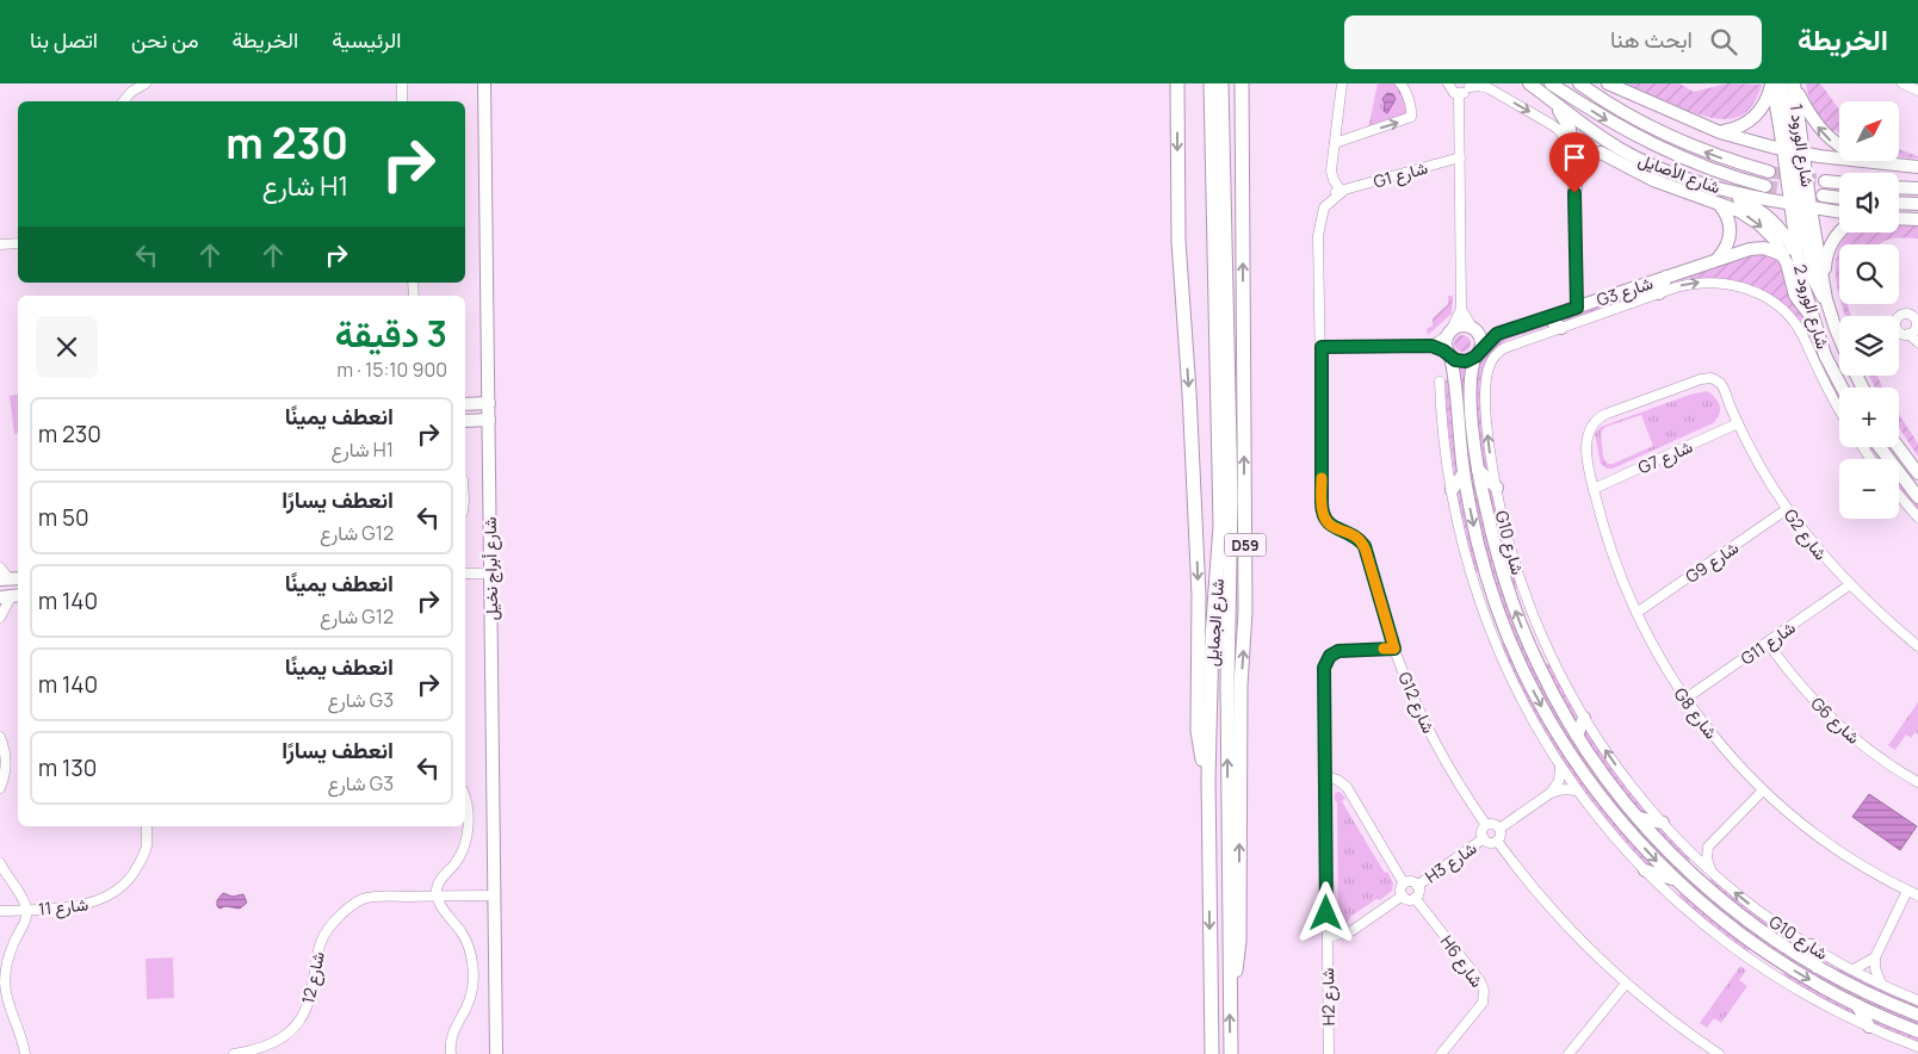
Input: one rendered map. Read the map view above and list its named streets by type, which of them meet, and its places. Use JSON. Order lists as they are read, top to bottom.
{
  "streets": {
    "main road": ["D59", "شارع الجمايل"],
    "street": [
      "شارع الورود 1",
      "شارع الأصايل",
      "G1 شارع",
      "G3 شارع",
      "شارع الورود 2",
      "G7 شارع",
      "G2 شارع",
      "G10 شارع",
      "G9 شارع",
      "شارع أبراج نخيل",
      "G11 شارع",
      "G12 شارع",
      "G8 شارع",
      "G6 شارع",
      "H3 شارع",
      "شارع 11",
      "H6 شارع",
      "شارع 12",
      "H2 شارع"
    ]
  },
  "crossings": [
    ["شارع الورود 1", "شارع الأصايل"],
    ["شارع الورود 1", "شارع الورود 2"],
    ["شارع الأصايل", "شارع الورود 2"],
    ["G1 شارع", "G12 شارع"],
    ["G3 شارع", "G10 شارع"],
    ["G7 شارع", "G2 شارع"],
    ["G7 شارع", "G8 شارع"],
    ["G2 شارع", "G9 شارع"],
    ["G2 شارع", "G11 شارع"],
    ["G2 شارع", "G8 شارع"],
    ["D59", "شارع الجمايل"],
    ["G9 شارع", "G8 شارع"],
    ["شارع أبراج نخيل", "شارع 12"],
    ["G11 شارع", "G8 شارع"],
    ["G11 شارع", "G6 شارع"],
    ["G12 شارع", "H3 شارع"],
    ["G12 شارع", "H2 شارع"],
    ["H3 شارع", "H6 شارع"]
  ],
  "north": "top right",
  "page": {
    "header": "الخريطة",
    "search": "ابحث هنا",
    "nav": [
      "الرئيسية",
      "الخريطة",
      "من نحن",
      "اتصل بنا"
    ],
    "map_buttons": ["+", "−"],
    "turn": ["230 m", "H1 شارع"],
    "heading": ["3 دقيقة", "900 m · 15:10"],
    "list": [
      {
        "name": "انعطف يمينًا",
        "note": "H1 شارع",
        "value": "230 m"
      },
      {
        "name": "انعطف يسارًا",
        "note": "G12 شارع",
        "value": "50 m"
      },
      {
        "name": "انعطف يمينًا",
        "note": "G12 شارع",
        "value": "140 m"
      },
      {
        "name": "انعطف يمينًا",
        "note": "G3 شارع",
        "value": "140 m"
      },
      {
        "name": "انعطف يسارًا",
        "note": "G3 شارع",
        "value": "130 m"
      }
    ]
  }
}
